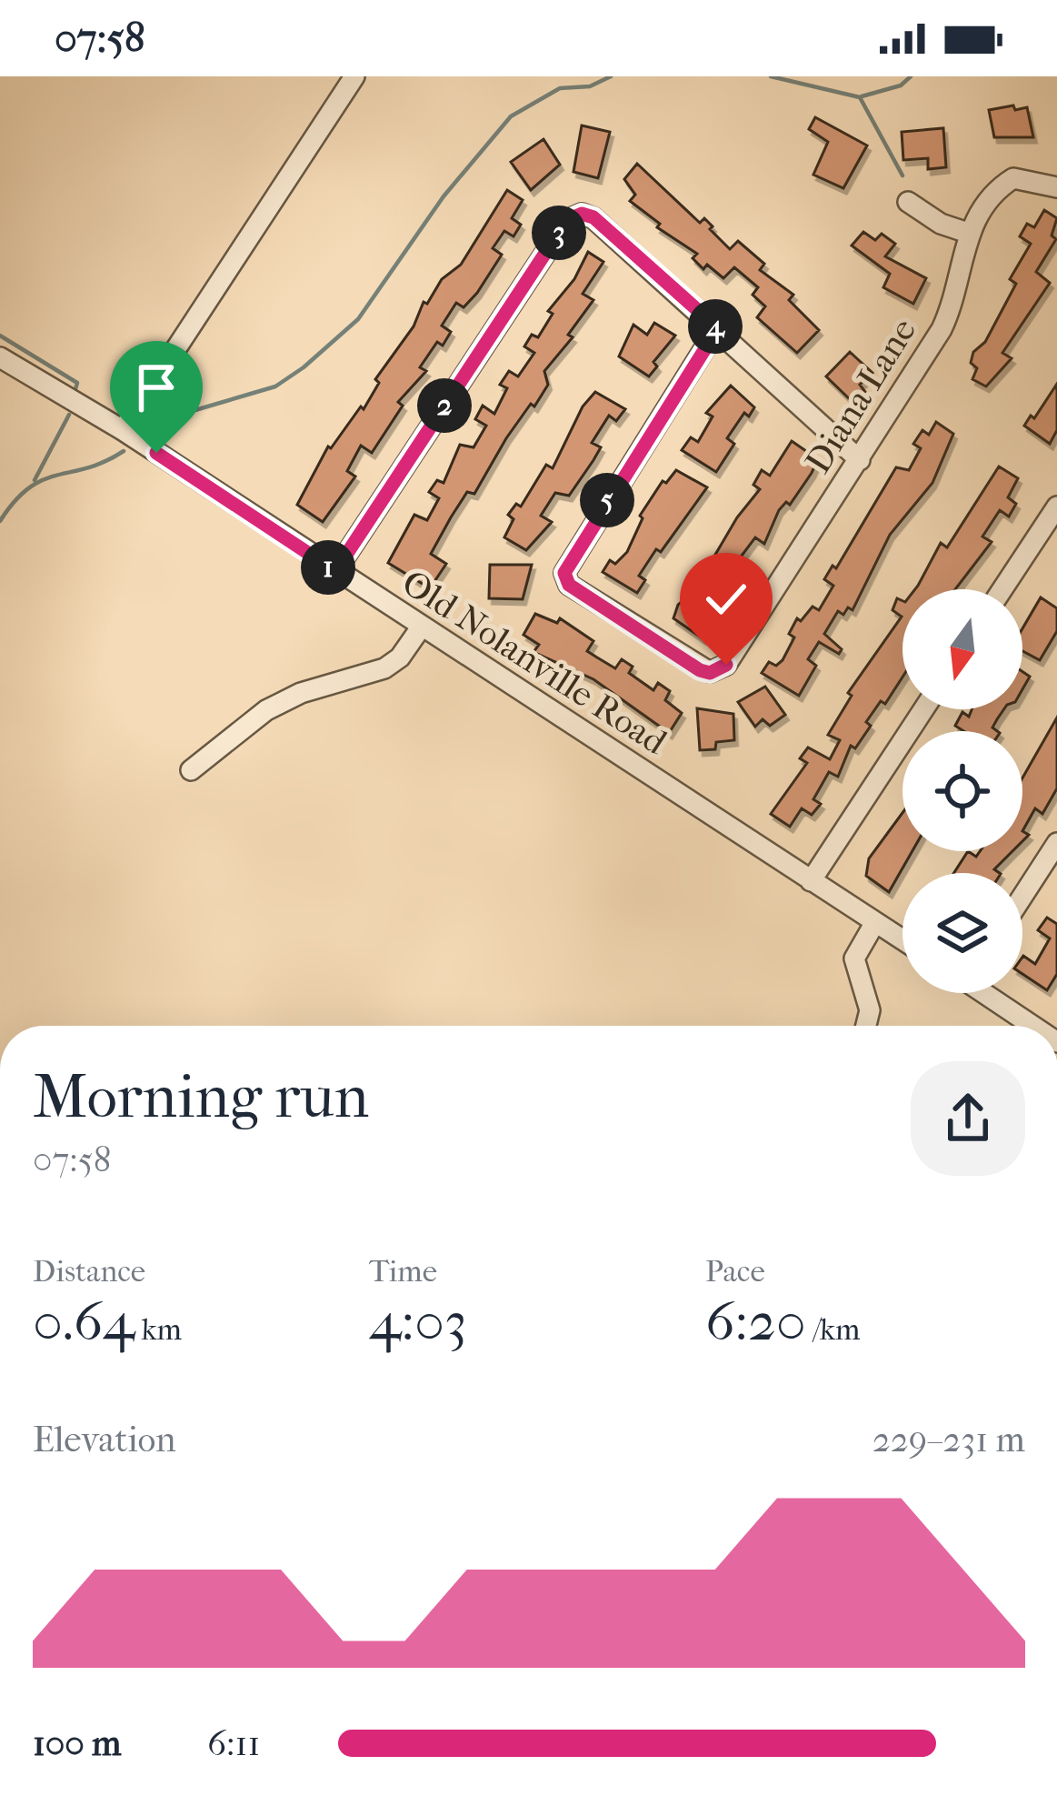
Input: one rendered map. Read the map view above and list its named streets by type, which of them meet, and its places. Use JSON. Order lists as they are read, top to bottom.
{
  "streets": {
    "street": ["Diana Lane", "Old Nolanville Road"]
  },
  "north": "bottom",
  "page": {
    "status": "07:58",
    "pins": [
      "3",
      "4",
      "2",
      "5",
      "1"
    ],
    "heading": ["Morning run", "07:58"],
    "stats": [
      ["Distance", "0.64 km"],
      ["Time", "4:03"],
      ["Pace", "6:20 /km"]
    ],
    "chart": ["Elevation", "229–231 m"],
    "list": [
      {
        "name": "100 m",
        "note": "6:11"
      }
    ]
  }
}
